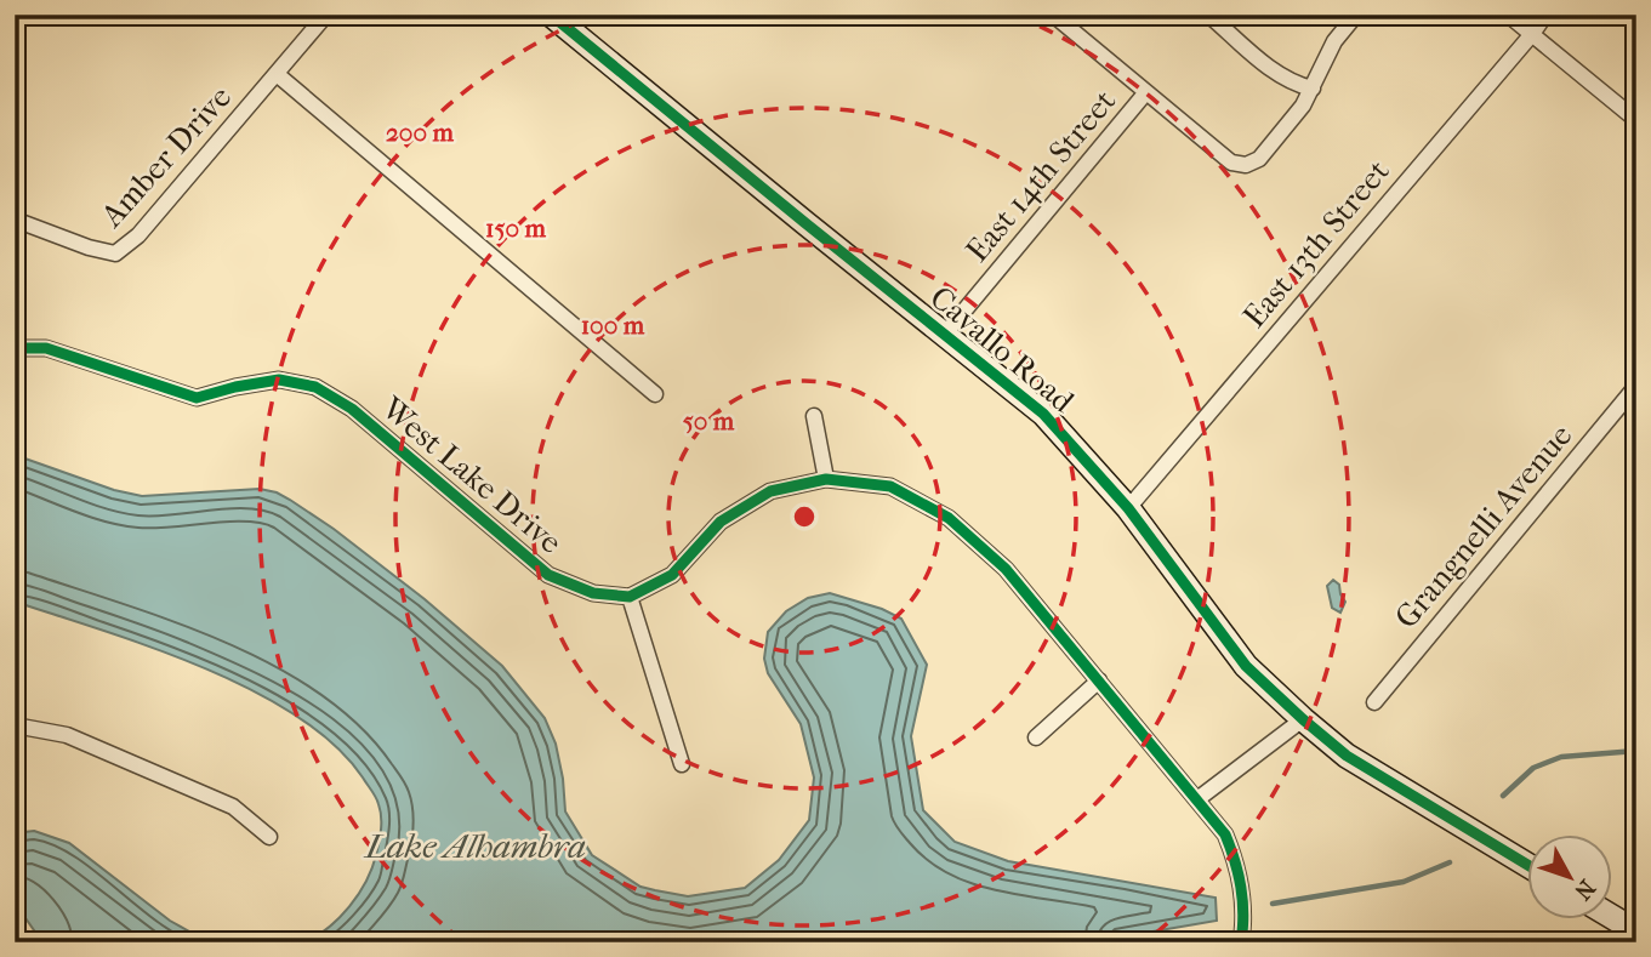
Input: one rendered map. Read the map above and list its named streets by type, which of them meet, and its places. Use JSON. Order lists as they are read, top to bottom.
{
  "streets": {
    "street": [
      "Amber Drive",
      "East 14th Street",
      "East 13th Street",
      "Cavallo Road",
      "West Lake Drive",
      "Grangnelli Avenue"
    ]
  },
  "crossings": [
    ["East 14th Street", "Cavallo Road"],
    ["East 13th Street", "Cavallo Road"]
  ],
  "water": ["Lake Alhambra"],
  "north": "bottom right",
  "rings": [
    "200 m",
    "150 m",
    "100 m",
    "50 m"
  ]
}
